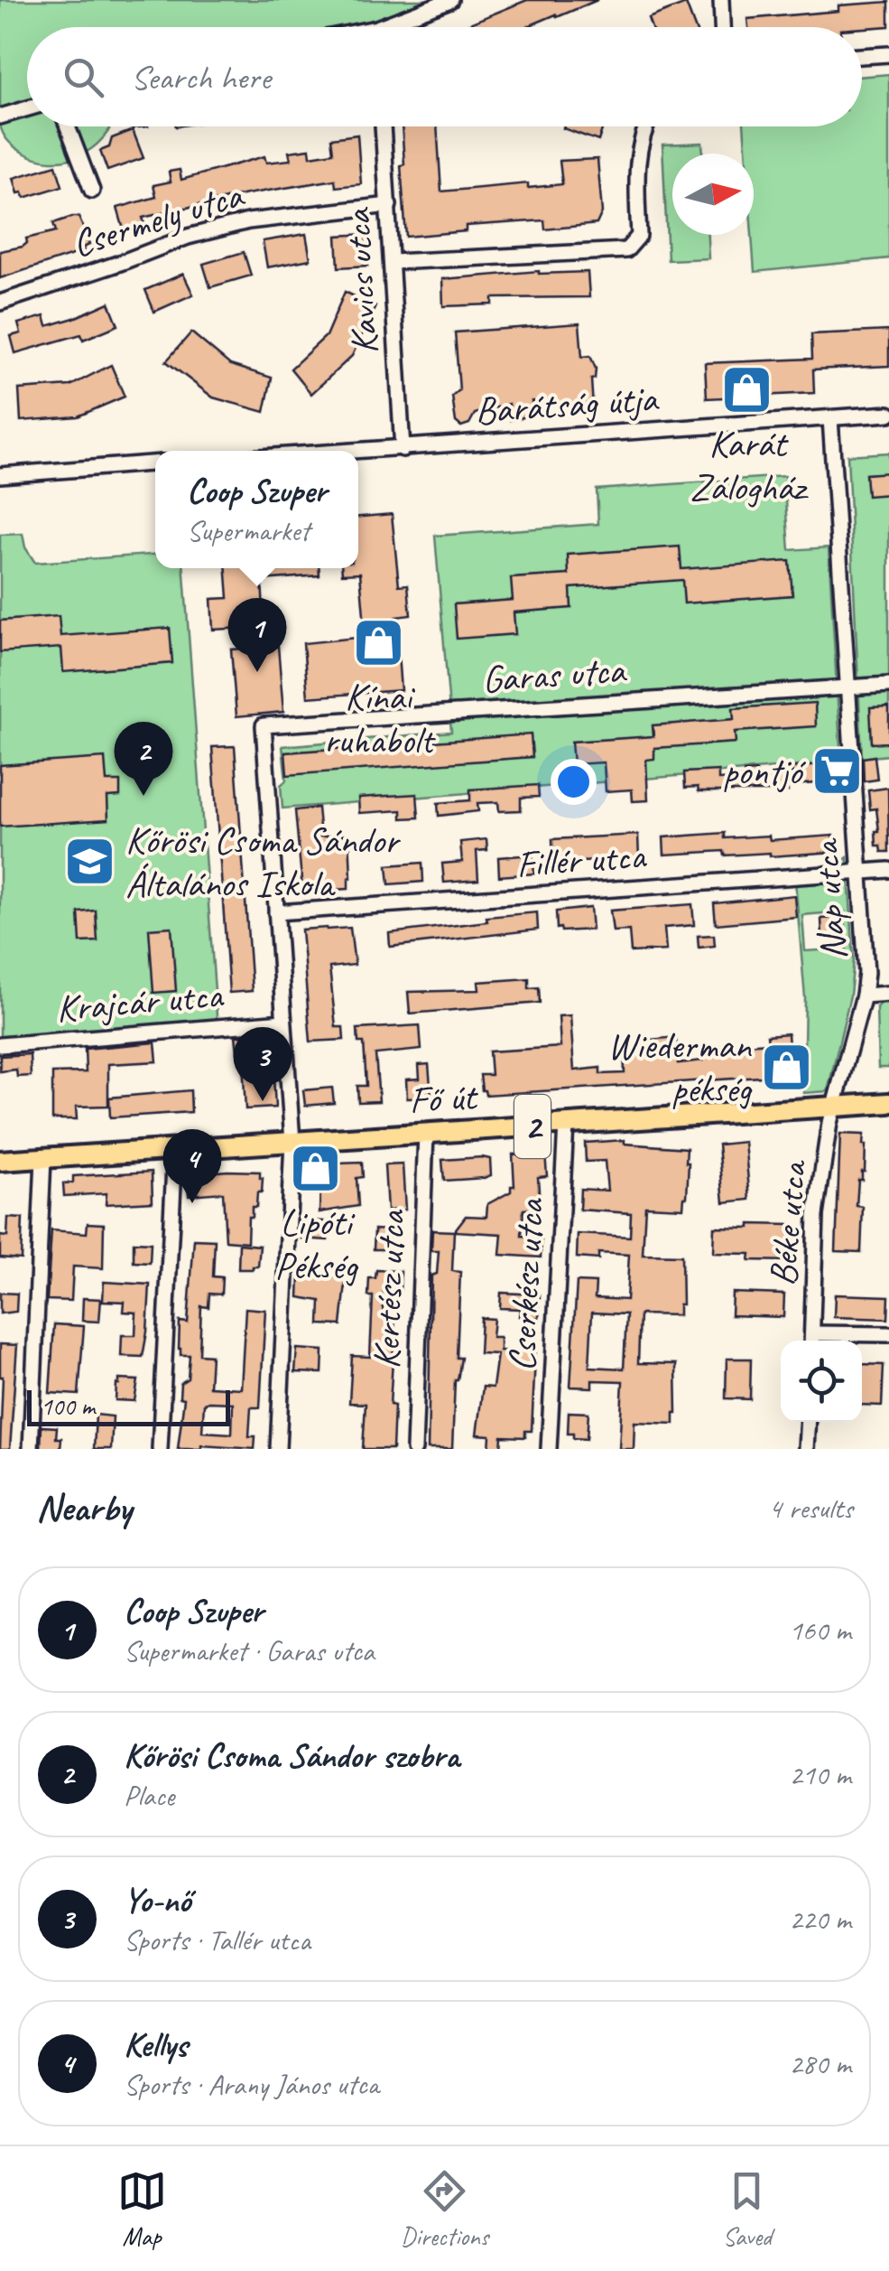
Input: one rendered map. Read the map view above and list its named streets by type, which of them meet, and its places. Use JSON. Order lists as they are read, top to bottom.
{
  "streets": {
    "main road": ["Fő út", "2"],
    "street": [
      "Csermely utca",
      "Kavics utca",
      "Barátság útja",
      "Garas utca",
      "Fillér utca",
      "Nap utca",
      "Krajcár utca",
      "Béke utca",
      "Cserkész utca",
      "Kertész utca"
    ]
  },
  "crossings": [
    ["Csermely utca", "Kavics utca"],
    ["Kavics utca", "Barátság útja"],
    ["Barátság útja", "Nap utca"],
    ["Garas utca", "Fillér utca"],
    ["Garas utca", "Nap utca"],
    ["Fillér utca", "Nap utca"],
    ["Nap utca", "Fő út"],
    ["Nap utca", "Béke utca"],
    ["Fő út", "Béke utca"],
    ["Fő út", "Cserkész utca"],
    ["Fő út", "Kertész utca"]
  ],
  "places": {
    "shop": [
      "Karát Zálogház",
      "Kínai ruhabolt",
      "Wiederman pékség",
      "Lipóti Pékség"
    ],
    "supermarket": ["pontjó"],
    "school or university": ["Kőrösi Csoma Sándor Általános Iskola"]
  },
  "scale_bar": "100 m",
  "north": "right",
  "page": {
    "search": "Search here",
    "popup": ["Coop Szuper", "Supermarket"],
    "pins": [
      "1",
      "2",
      "3",
      "4"
    ],
    "scale": "100 m",
    "heading": ["Nearby", "4 results"],
    "list": [
      {
        "mark": "1",
        "name": "Coop Szuper",
        "note": "Supermarket · Garas utca",
        "value": "160 m"
      },
      {
        "mark": "2",
        "name": "Kőrösi Csoma Sándor szobra",
        "note": "Place",
        "value": "210 m"
      },
      {
        "mark": "3",
        "name": "Yo-nő",
        "note": "Sports · Tallér utca",
        "value": "220 m"
      },
      {
        "mark": "4",
        "name": "Kellys",
        "note": "Sports · Arany János utca",
        "value": "280 m"
      }
    ],
    "nav": ["Map", "Directions", "Saved"]
  }
}
